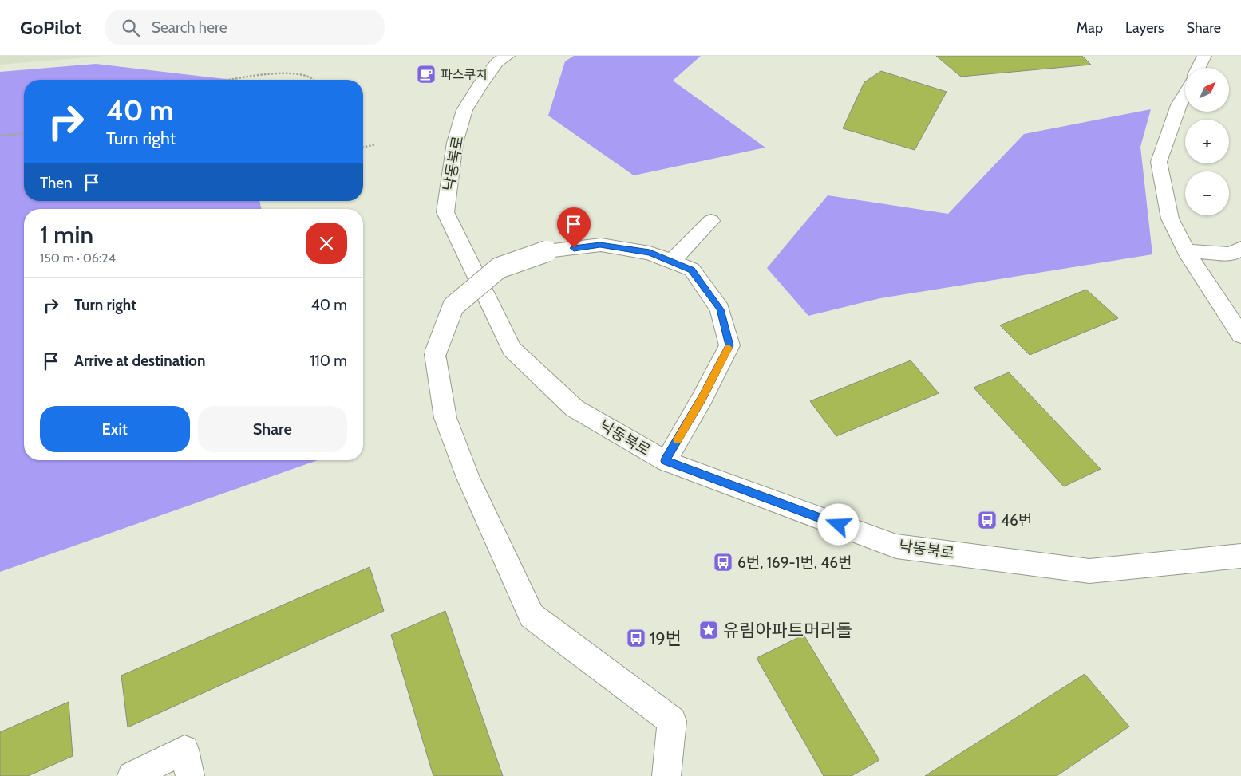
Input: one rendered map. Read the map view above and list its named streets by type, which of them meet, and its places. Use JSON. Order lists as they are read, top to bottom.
{
  "streets": {
    "street": ["낙동북로"]
  },
  "places": {
    "cafe": ["파스쿠치"],
    "bus stop": ["46번", "6번, 169-1번, 46번", "19번"],
    "place": ["유림아파트머리돌"]
  },
  "north": "top right",
  "page": {
    "header": "GoPilot",
    "search": "Search here",
    "nav": ["Map", "Layers", "Share"],
    "map_buttons": ["+", "−"],
    "turn": ["40 m", "Turn right"],
    "then": "Then",
    "heading": ["1 min", "150 m · 06:24"],
    "list": [
      {
        "name": "Turn right",
        "value": "40 m"
      },
      {
        "name": "Arrive at destination",
        "value": "110 m"
      }
    ],
    "buttons": ["Exit", "Share"]
  }
}
